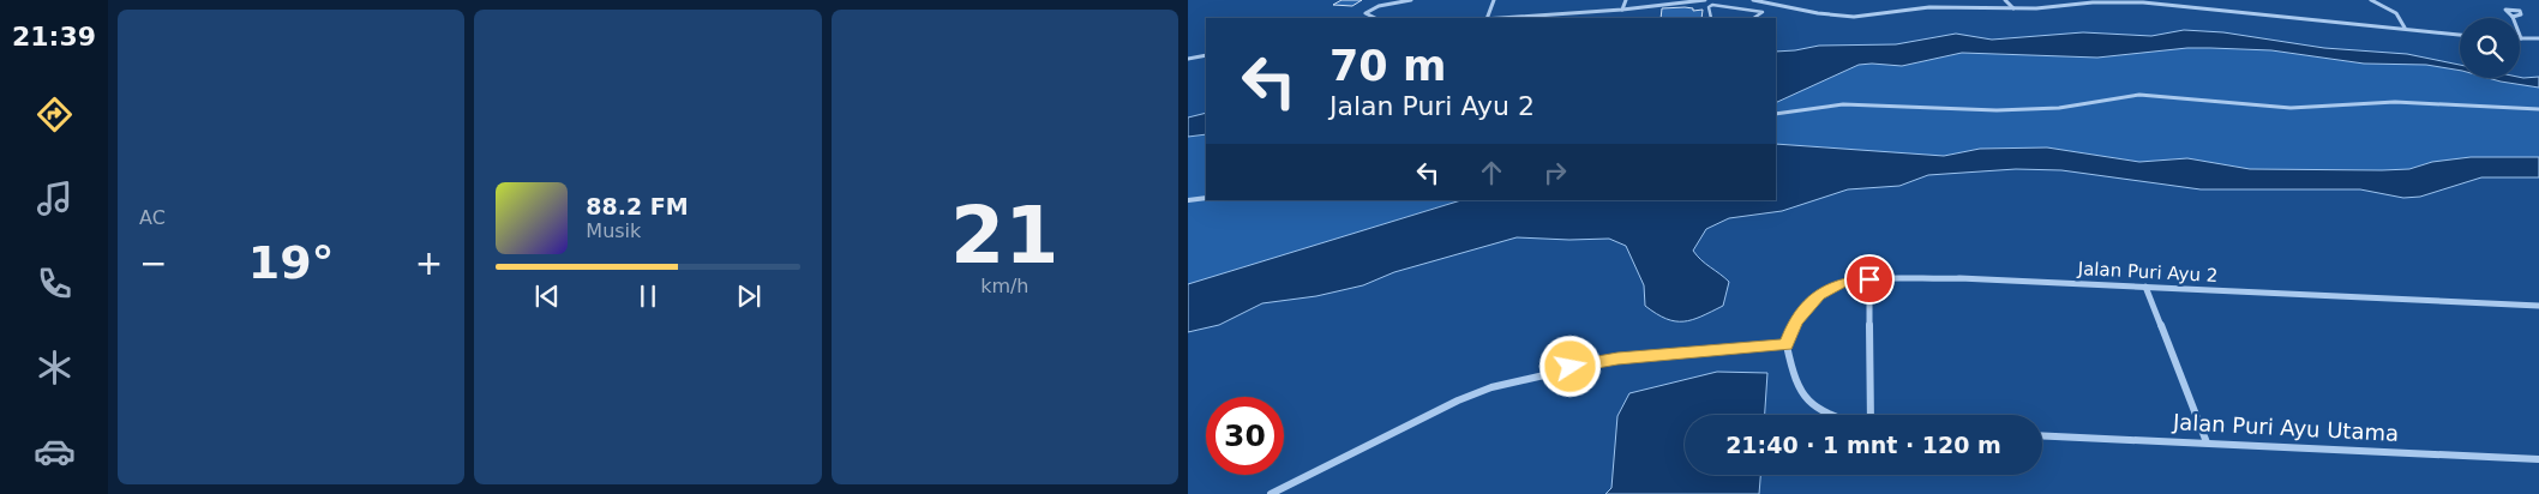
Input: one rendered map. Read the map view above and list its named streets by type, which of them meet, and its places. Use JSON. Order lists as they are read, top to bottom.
{
  "streets": {
    "street": ["Jalan Puri Ayu 2", "Jalan Puri Ayu Utama"]
  },
  "page": {
    "tabs": "21:39",
    "tile": [
      "AC",
      ["21", "km/h"]
    ],
    "turn": ["70 m", "Jalan Puri Ayu 2"],
    "song": ["88.2 FM", "Musik"],
    "heat": ["−", "19°", "+"],
    "limit": "30",
    "trip": "21:40 · 1 mnt · 120 m"
  }
}
